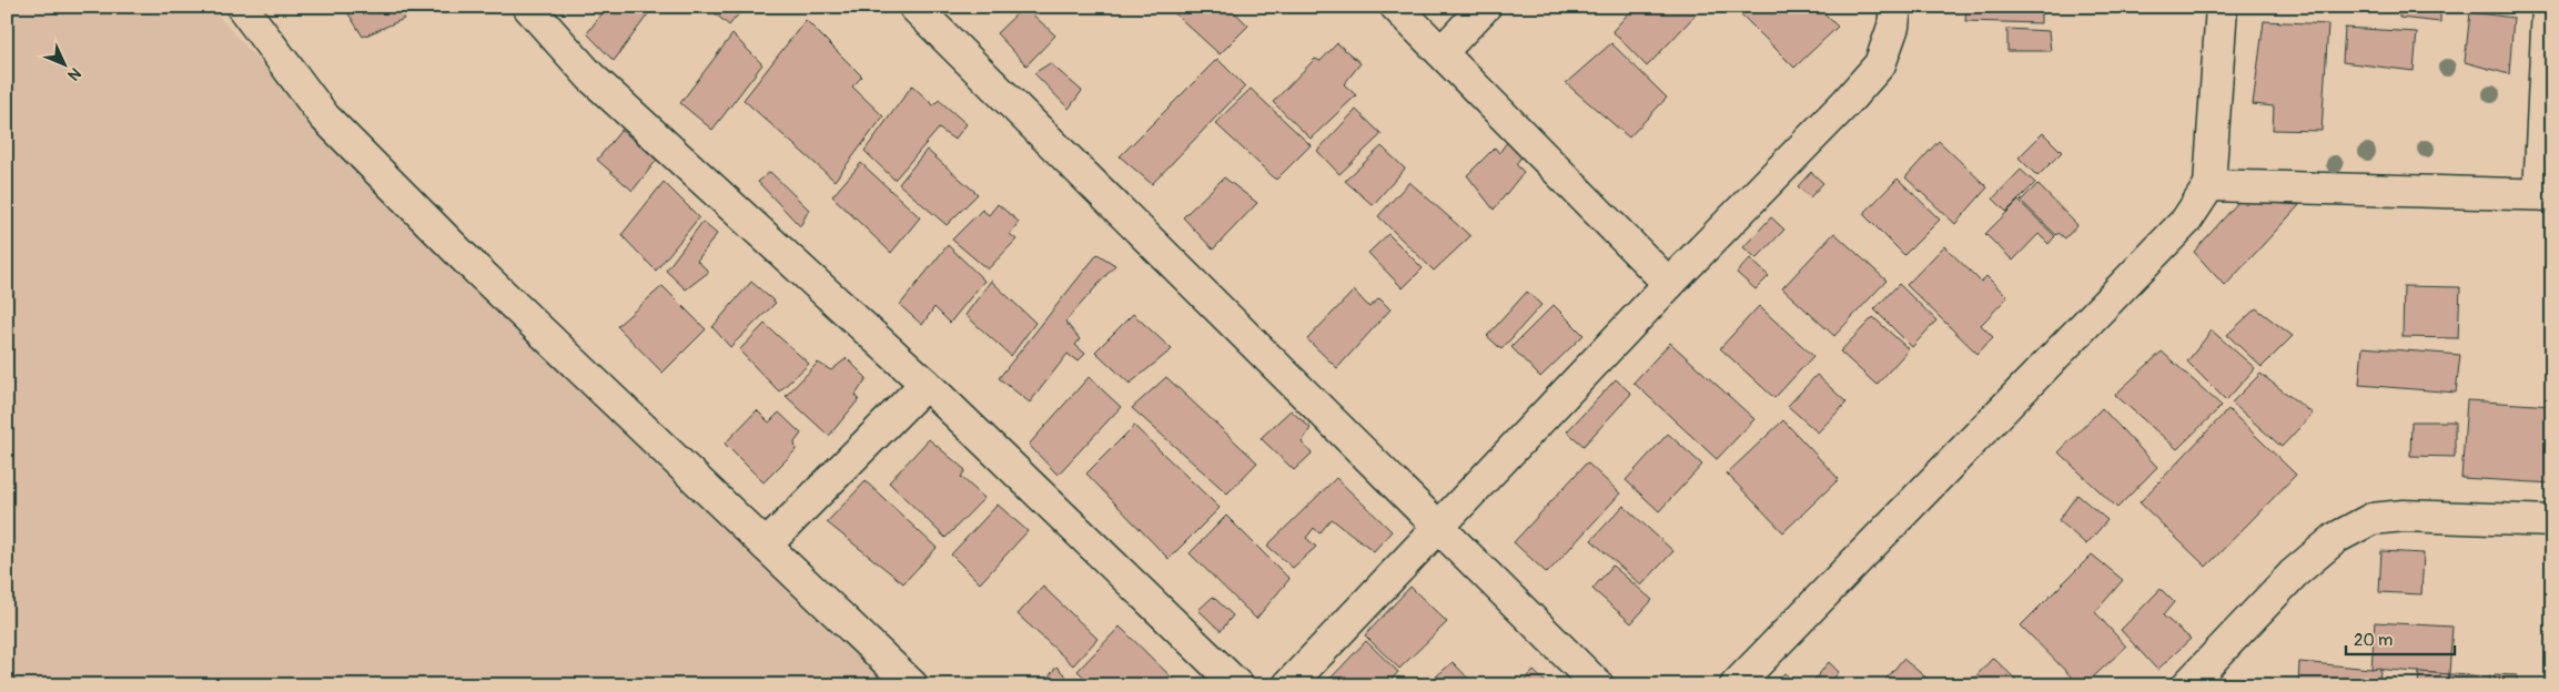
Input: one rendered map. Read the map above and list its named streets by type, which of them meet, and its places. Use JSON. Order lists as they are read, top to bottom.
{
  "scale_bar": "20 m",
  "north": "bottom right"
}
